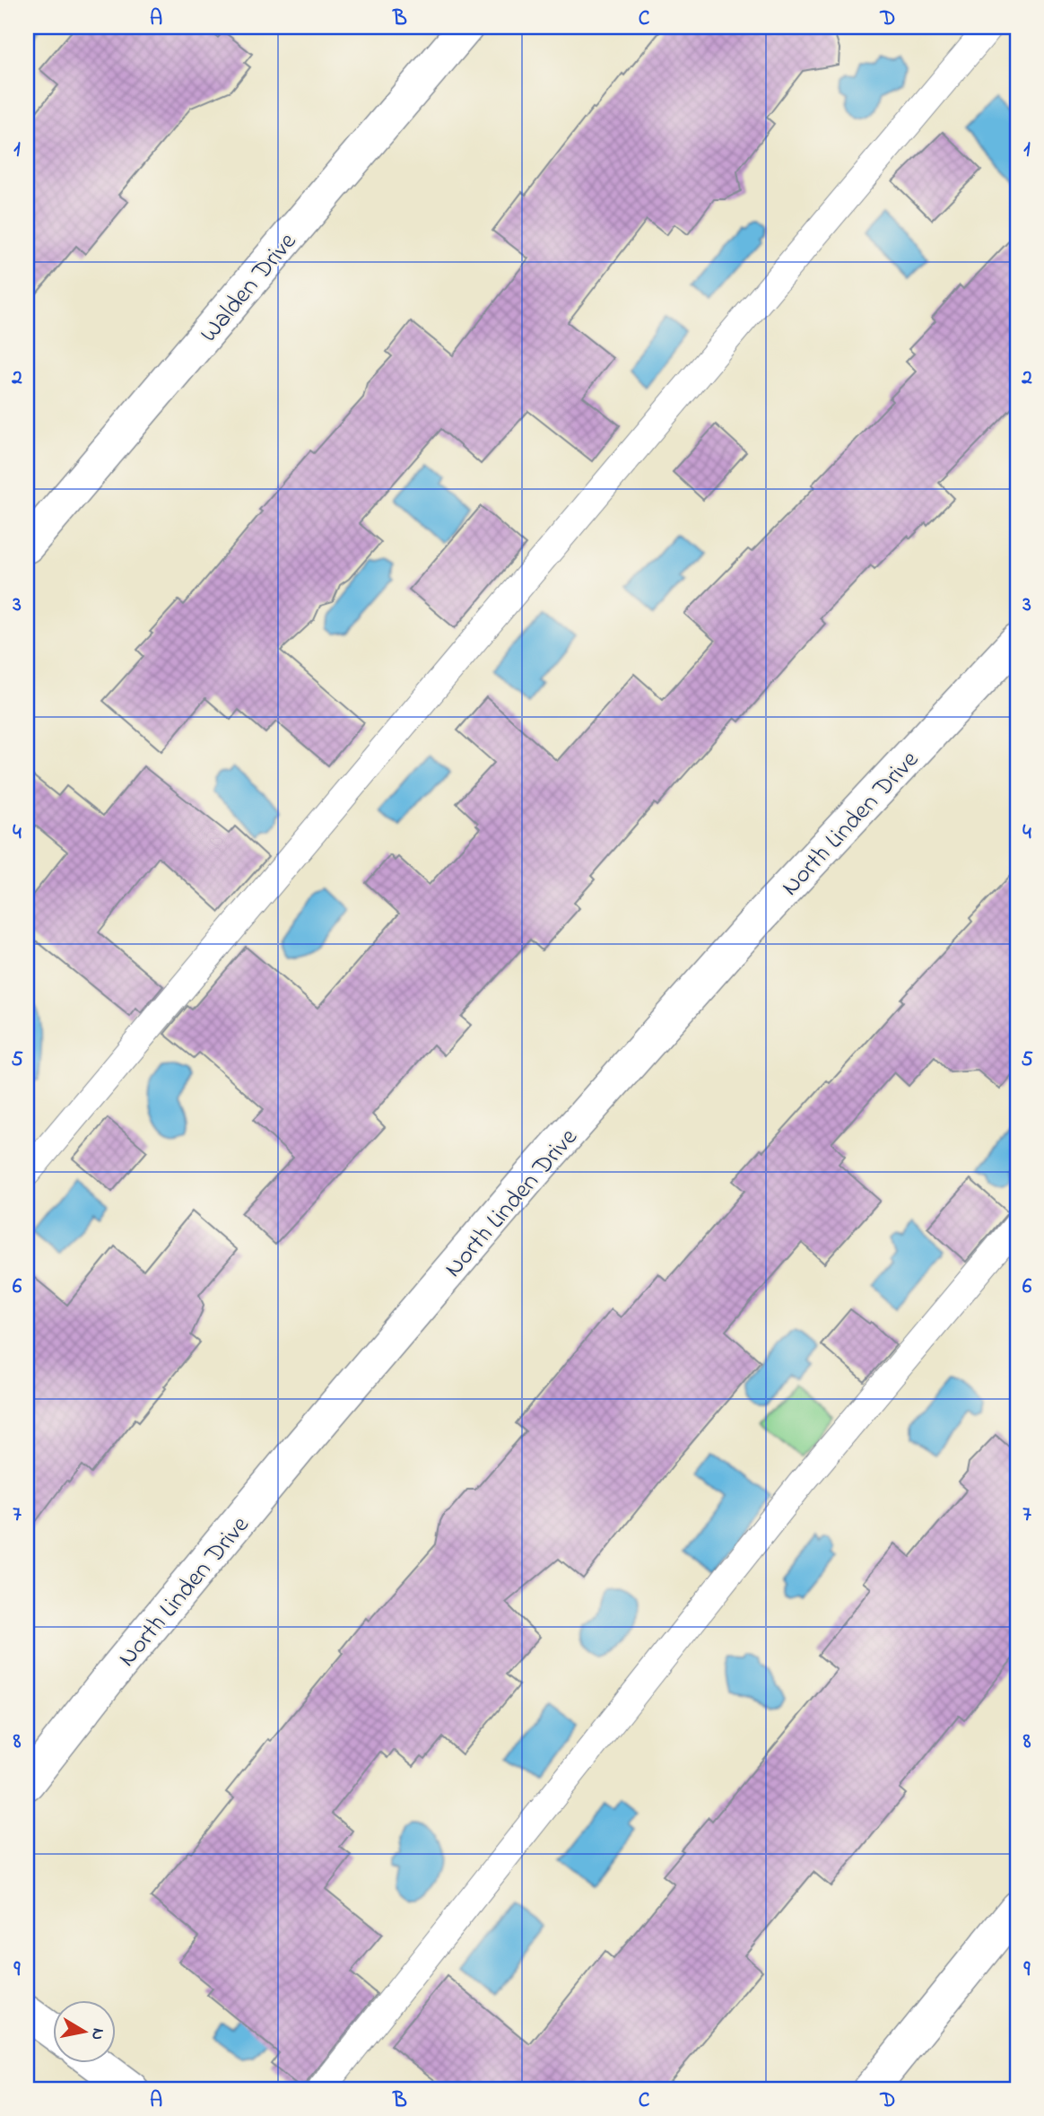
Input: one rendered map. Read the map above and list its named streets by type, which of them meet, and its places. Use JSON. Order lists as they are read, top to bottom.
{
  "streets": {
    "street": ["Walden Drive", "North Linden Drive"]
  },
  "north": "right",
  "grid": {
    "columns": [
      "A",
      "B",
      "C",
      "D"
    ],
    "rows": [
      "1",
      "2",
      "3",
      "4",
      "5",
      "6",
      "7",
      "8",
      "9"
    ]
  }
}
